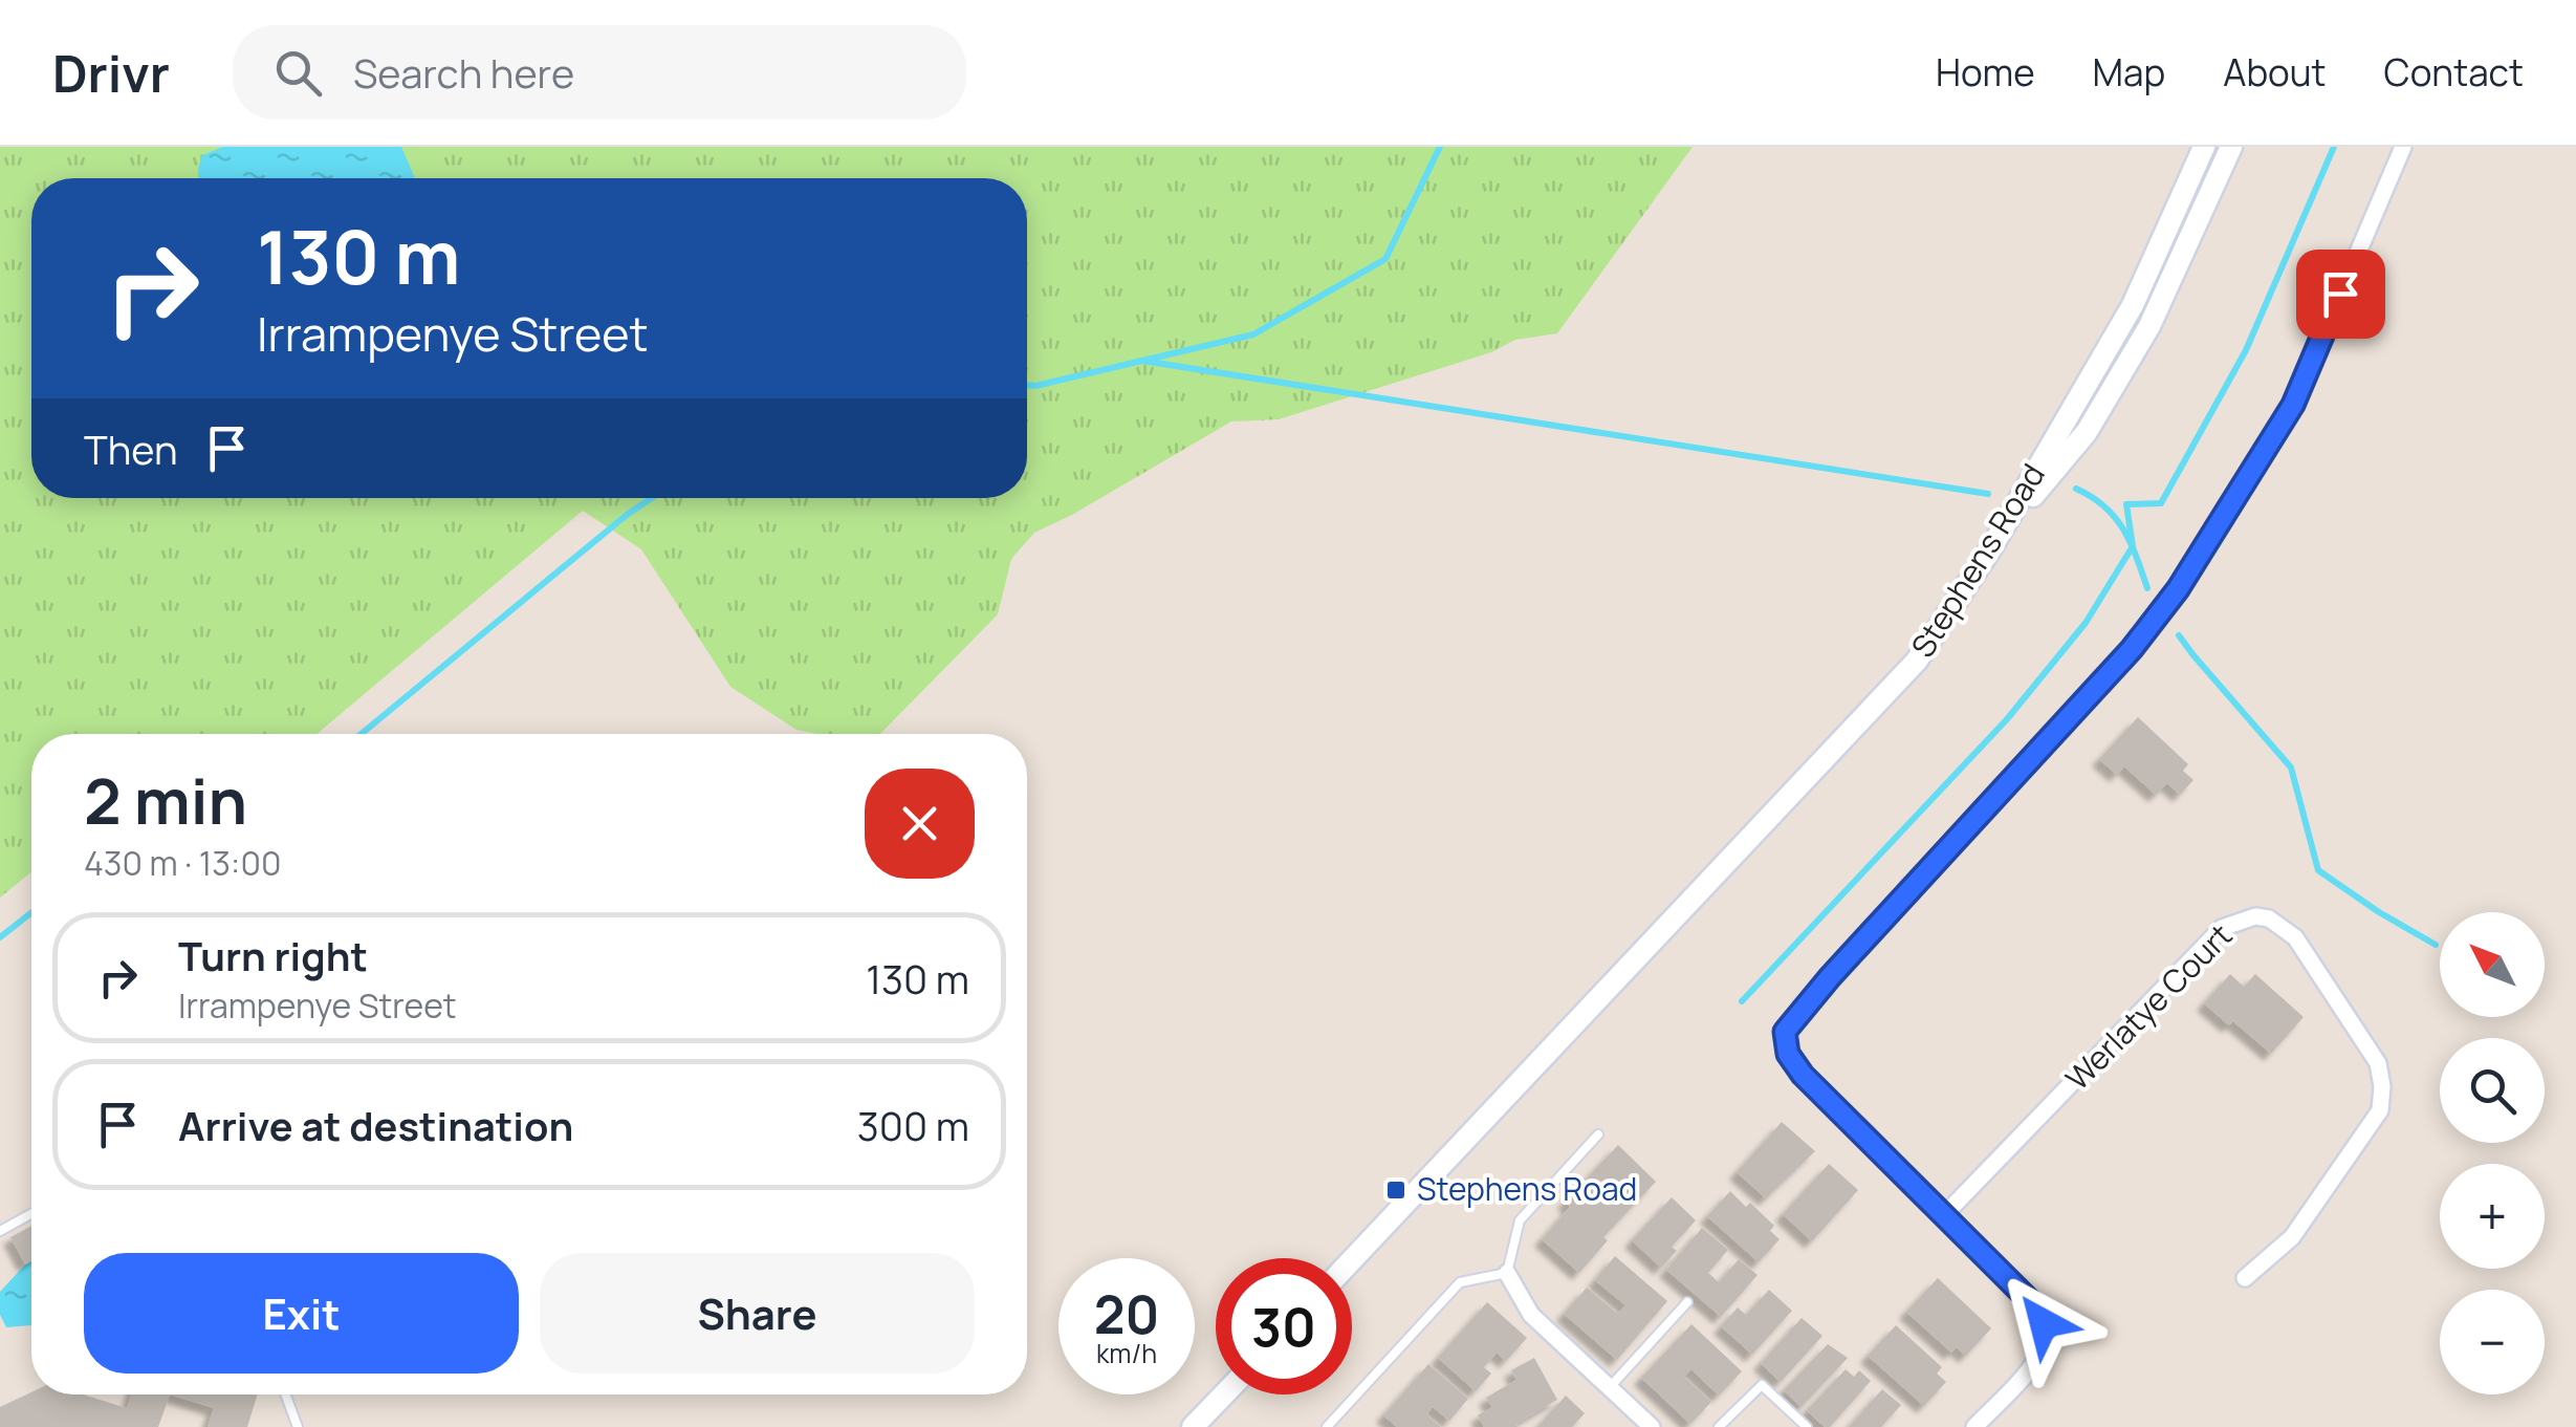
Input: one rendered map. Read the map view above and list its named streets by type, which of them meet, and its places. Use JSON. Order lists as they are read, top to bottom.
{
  "streets": {
    "street": ["Stephens Road", "Werlatye Court"]
  },
  "places": {
    "transit": ["Stephens Road"]
  },
  "north": "top left",
  "page": {
    "header": "Drivr",
    "search": "Search here",
    "nav": [
      "Home",
      "Map",
      "About",
      "Contact"
    ],
    "turn": ["130 m", "Irrampenye Street"],
    "then": "Then",
    "heading": ["2 min", "430 m · 13:00"],
    "map_buttons": ["+", "−"],
    "list": [
      {
        "name": "Turn right",
        "note": "Irrampenye Street",
        "value": "130 m"
      },
      {
        "name": "Arrive at destination",
        "value": "300 m"
      }
    ],
    "buttons": ["Exit", "Share"],
    "speed": "20 km/h",
    "limit": "30"
  }
}
